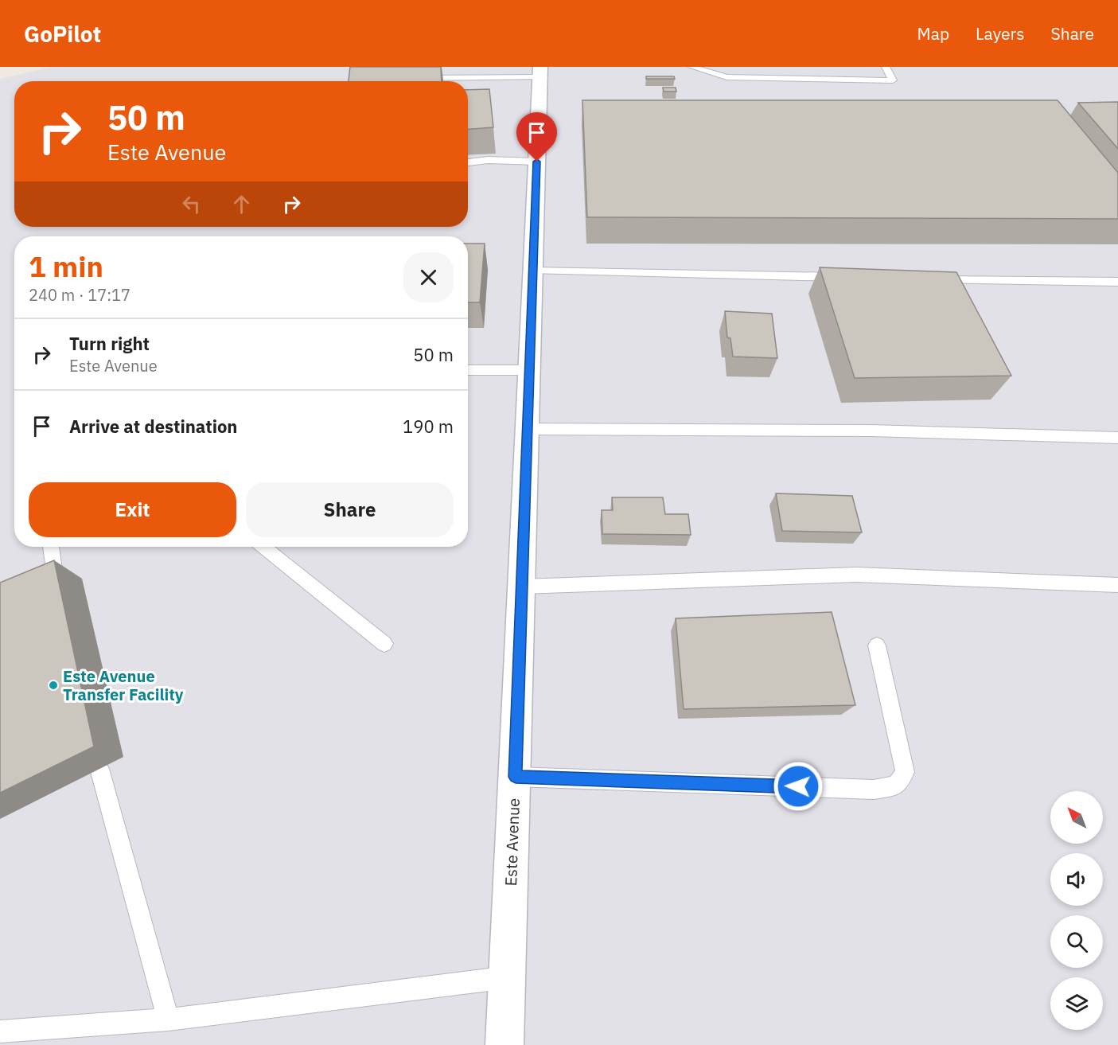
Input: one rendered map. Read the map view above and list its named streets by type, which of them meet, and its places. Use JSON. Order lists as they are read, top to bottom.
{
  "streets": {
    "street": ["Este Avenue"]
  },
  "places": ["Este Avenue Transfer Facility"],
  "north": "top left",
  "page": {
    "header": "GoPilot",
    "nav": ["Map", "Layers", "Share"],
    "turn": ["50 m", "Este Avenue"],
    "heading": ["1 min", "240 m · 17:17"],
    "list": [
      {
        "name": "Turn right",
        "note": "Este Avenue",
        "value": "50 m"
      },
      {
        "name": "Arrive at destination",
        "value": "190 m"
      }
    ],
    "buttons": ["Exit", "Share"]
  }
}
